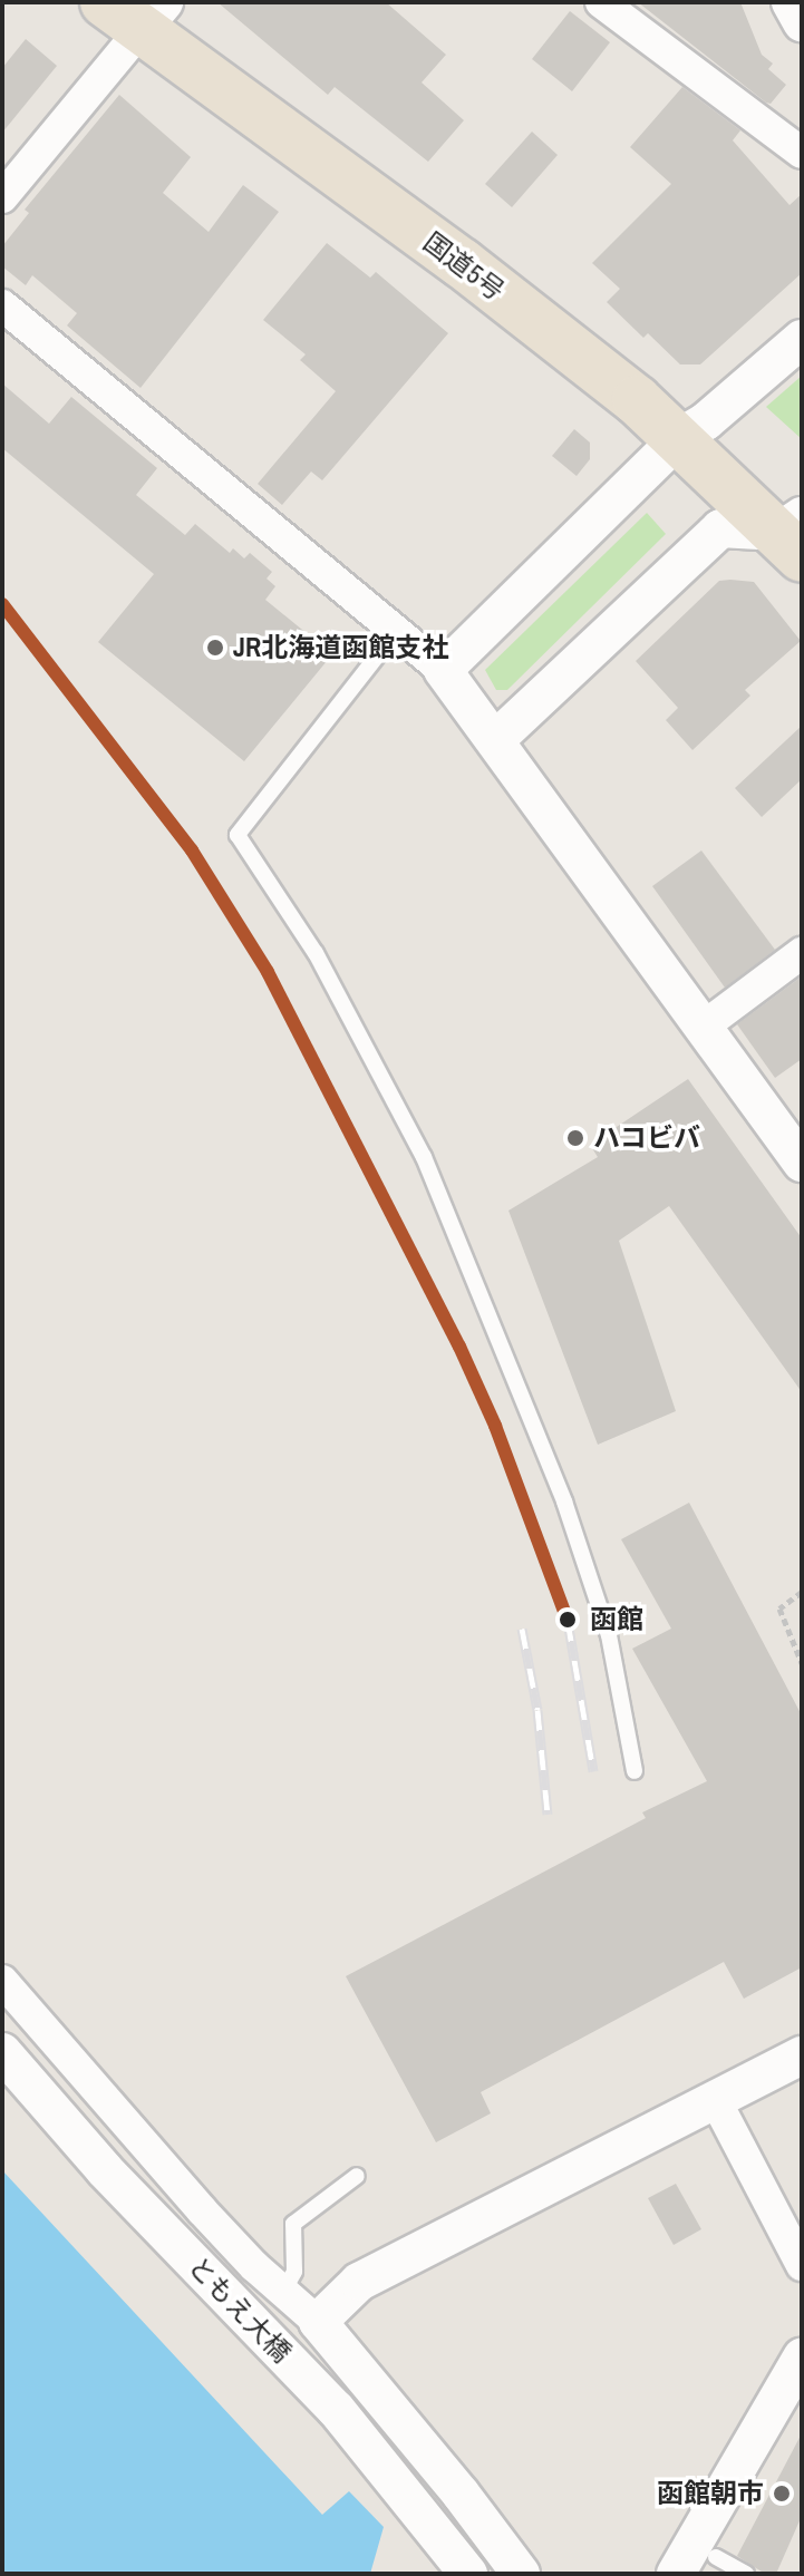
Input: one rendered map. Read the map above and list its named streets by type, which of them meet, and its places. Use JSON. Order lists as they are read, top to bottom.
{
  "streets": {
    "highway": ["国道5号"],
    "street": ["ともえ大橋"]
  },
  "places": [
    "JR北海道函館支社",
    "ハコビバ",
    "函館",
    "函館朝市"
  ]
}
